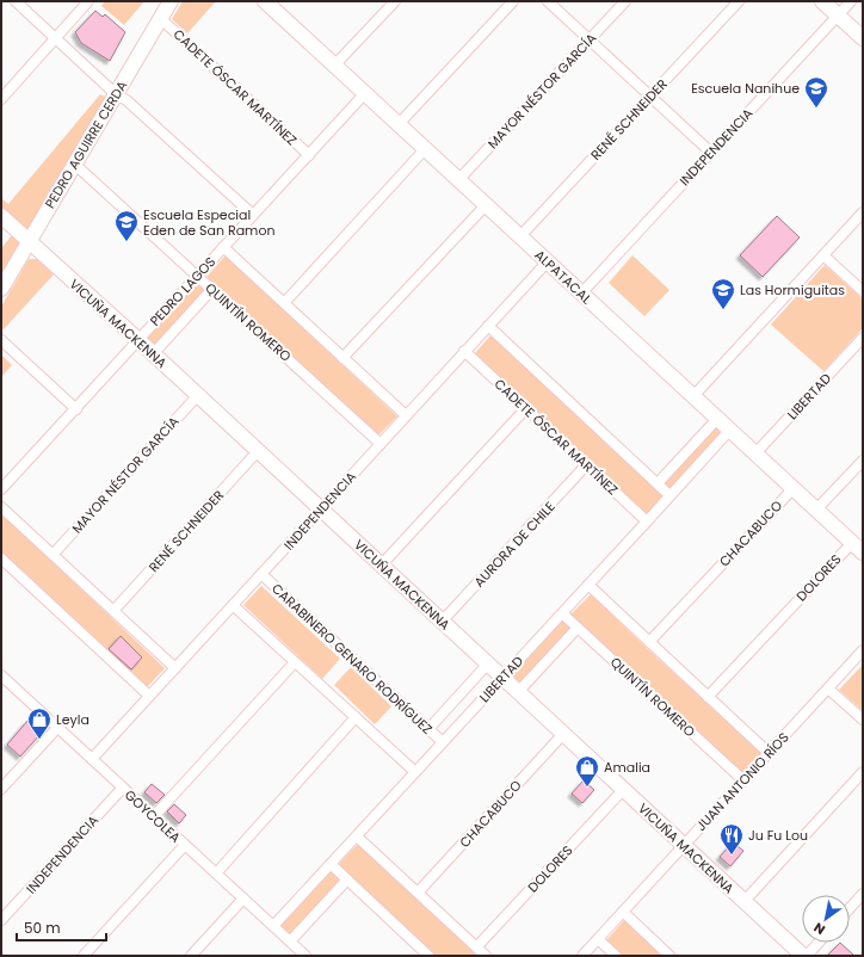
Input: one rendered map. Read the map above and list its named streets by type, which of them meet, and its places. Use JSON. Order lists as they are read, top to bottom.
{
  "streets": {
    "main road": ["PEDRO AGUIRRE CERDA", "ALPATACAL", "VICUÑA MACKENNA"],
    "street": [
      "CADETE ÓSCAR MARTÍNEZ",
      "MAYOR NÉSTOR GARCÍA",
      "RENÉ SCHNEIDER",
      "INDEPENDENCIA",
      "PEDRO LAGOS",
      "QUINTÍN ROMERO",
      "LIBERTAD",
      "CHACABUCO",
      "AURORA DE CHILE",
      "DOLORES",
      "CARABINERO GENARO RODRÍGUEZ",
      "JUAN ANTONIO RÍOS",
      "GOYCOLEA"
    ]
  },
  "crossings": [
    ["CADETE ÓSCAR MARTÍNEZ", "PEDRO AGUIRRE CERDA"],
    ["CADETE ÓSCAR MARTÍNEZ", "INDEPENDENCIA"],
    ["CADETE ÓSCAR MARTÍNEZ", "PEDRO LAGOS"],
    ["CADETE ÓSCAR MARTÍNEZ", "LIBERTAD"],
    ["CADETE ÓSCAR MARTÍNEZ", "AURORA DE CHILE"],
    ["MAYOR NÉSTOR GARCÍA", "ALPATACAL"],
    ["MAYOR NÉSTOR GARCÍA", "VICUÑA MACKENNA"],
    ["RENÉ SCHNEIDER", "ALPATACAL"],
    ["RENÉ SCHNEIDER", "VICUÑA MACKENNA"],
    ["PEDRO AGUIRRE CERDA", "QUINTÍN ROMERO"],
    ["PEDRO AGUIRRE CERDA", "VICUÑA MACKENNA"],
    ["INDEPENDENCIA", "ALPATACAL"],
    ["INDEPENDENCIA", "QUINTÍN ROMERO"],
    ["INDEPENDENCIA", "VICUÑA MACKENNA"],
    ["INDEPENDENCIA", "CARABINERO GENARO RODRÍGUEZ"],
    ["INDEPENDENCIA", "GOYCOLEA"],
    ["ALPATACAL", "PEDRO LAGOS"],
    ["ALPATACAL", "LIBERTAD"],
    ["ALPATACAL", "CHACABUCO"],
    ["ALPATACAL", "DOLORES"],
    ["PEDRO LAGOS", "QUINTÍN ROMERO"],
    ["PEDRO LAGOS", "VICUÑA MACKENNA"],
    ["QUINTÍN ROMERO", "LIBERTAD"],
    ["QUINTÍN ROMERO", "JUAN ANTONIO RÍOS"],
    ["VICUÑA MACKENNA", "LIBERTAD"],
    ["VICUÑA MACKENNA", "CHACABUCO"],
    ["VICUÑA MACKENNA", "AURORA DE CHILE"],
    ["VICUÑA MACKENNA", "DOLORES"],
    ["VICUÑA MACKENNA", "JUAN ANTONIO RÍOS"],
    ["LIBERTAD", "CARABINERO GENARO RODRÍGUEZ"],
    ["LIBERTAD", "GOYCOLEA"]
  ],
  "places": {
    "school or university": ["Escuela Nanihue", "Escuela Especial Eden de San Ramon", "Las Hormiguitas"],
    "shop": ["Leyla", "Amalia"],
    "restaurant": ["Ju Fu Lou"]
  },
  "scale_bar": "50 m",
  "north": "bottom left"
}
